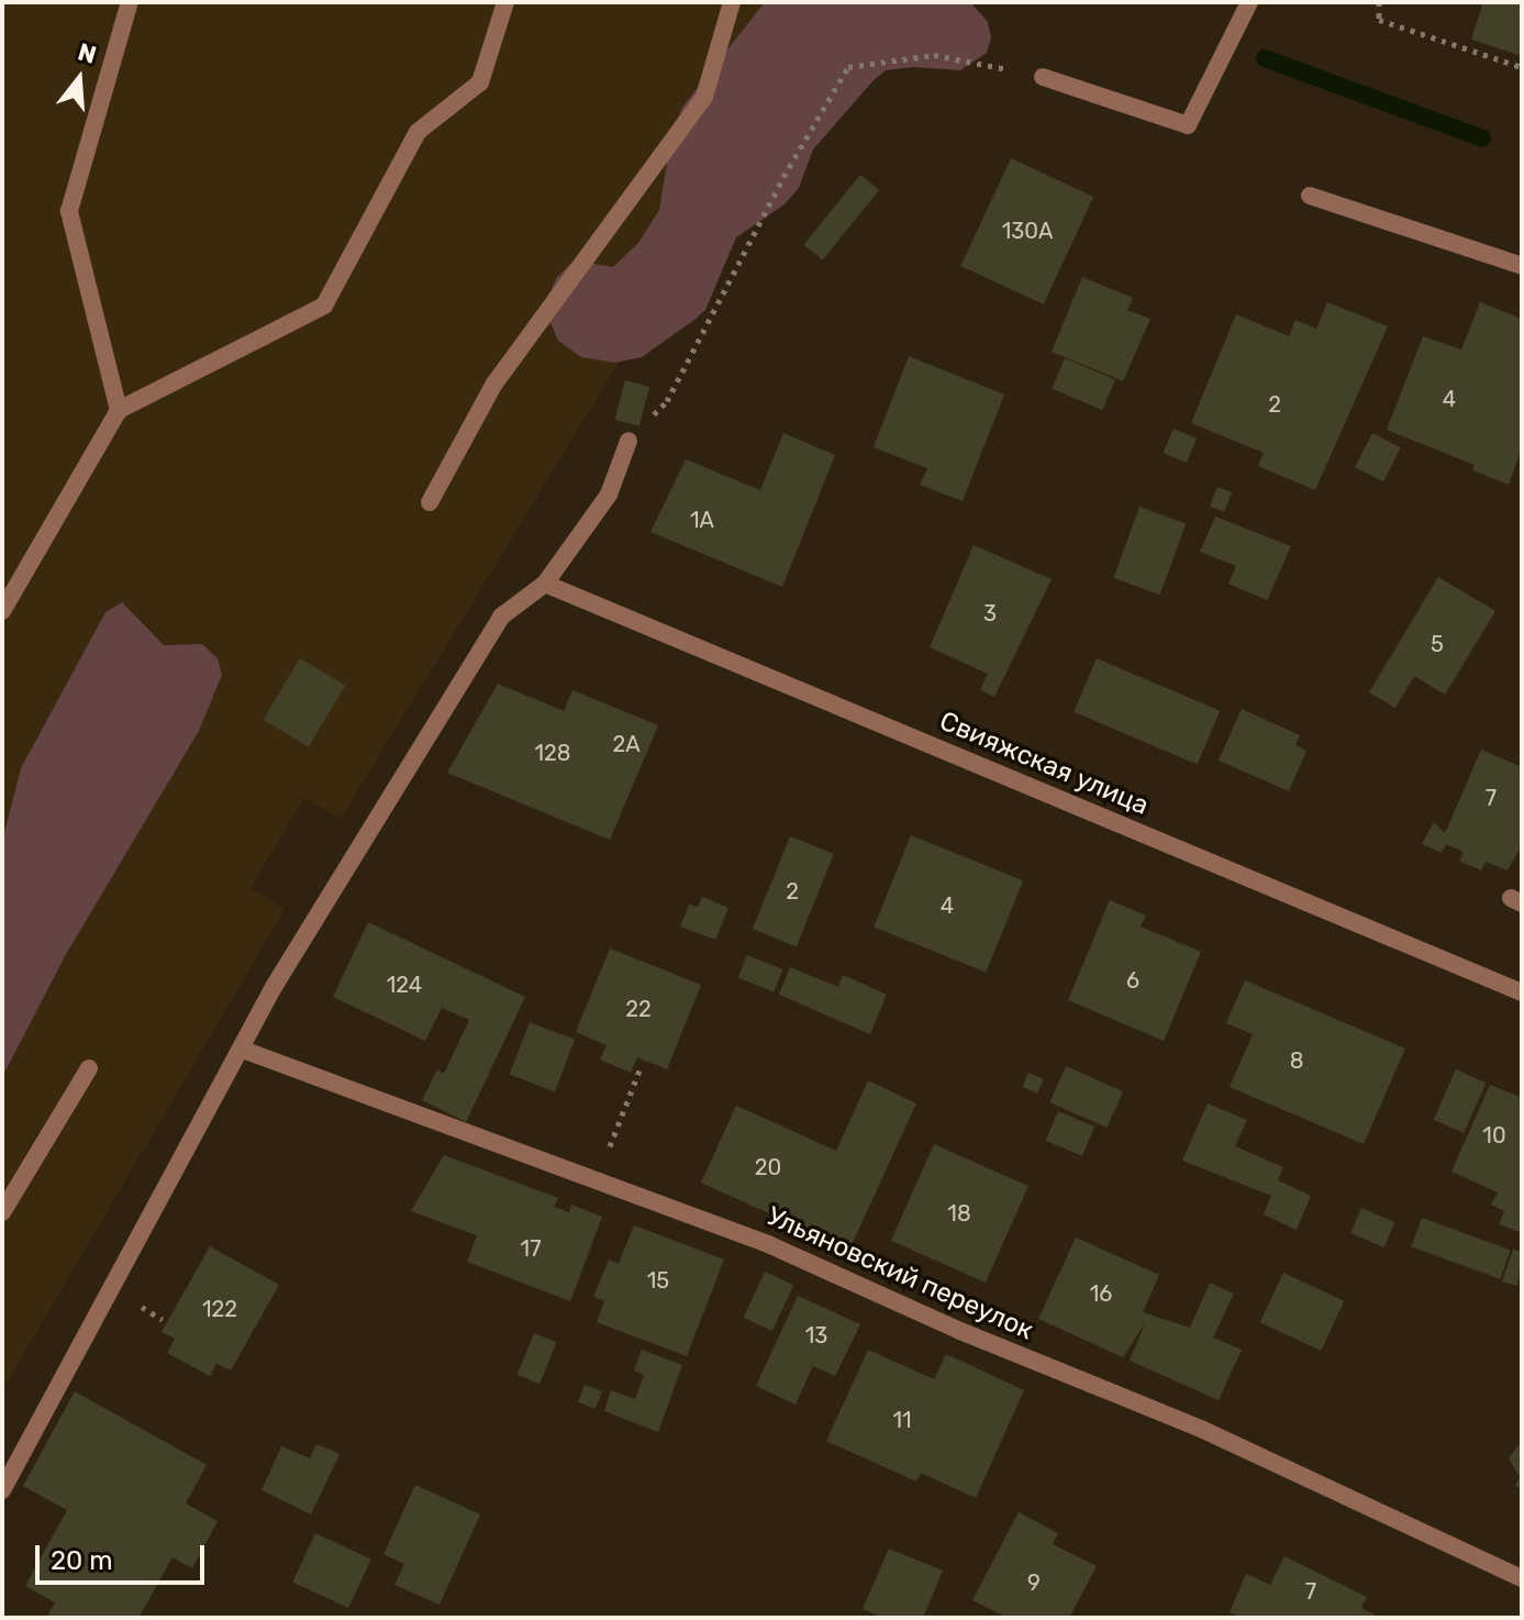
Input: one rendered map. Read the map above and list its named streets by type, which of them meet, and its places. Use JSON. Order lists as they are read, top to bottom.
{
  "streets": {
    "street": ["Свияжская улица", "Ульяновский переулок"]
  },
  "house_numbers": [
    "130А",
    "4",
    "2",
    "1А",
    "3",
    "5",
    "2А",
    "128",
    "7",
    "2",
    "4",
    "6",
    "124",
    "22",
    "8",
    "10",
    "20",
    "18",
    "17",
    "15",
    "16",
    "122",
    "13",
    "11",
    "9",
    "7"
  ],
  "scale_bar": "20 m",
  "north": "top"
}
